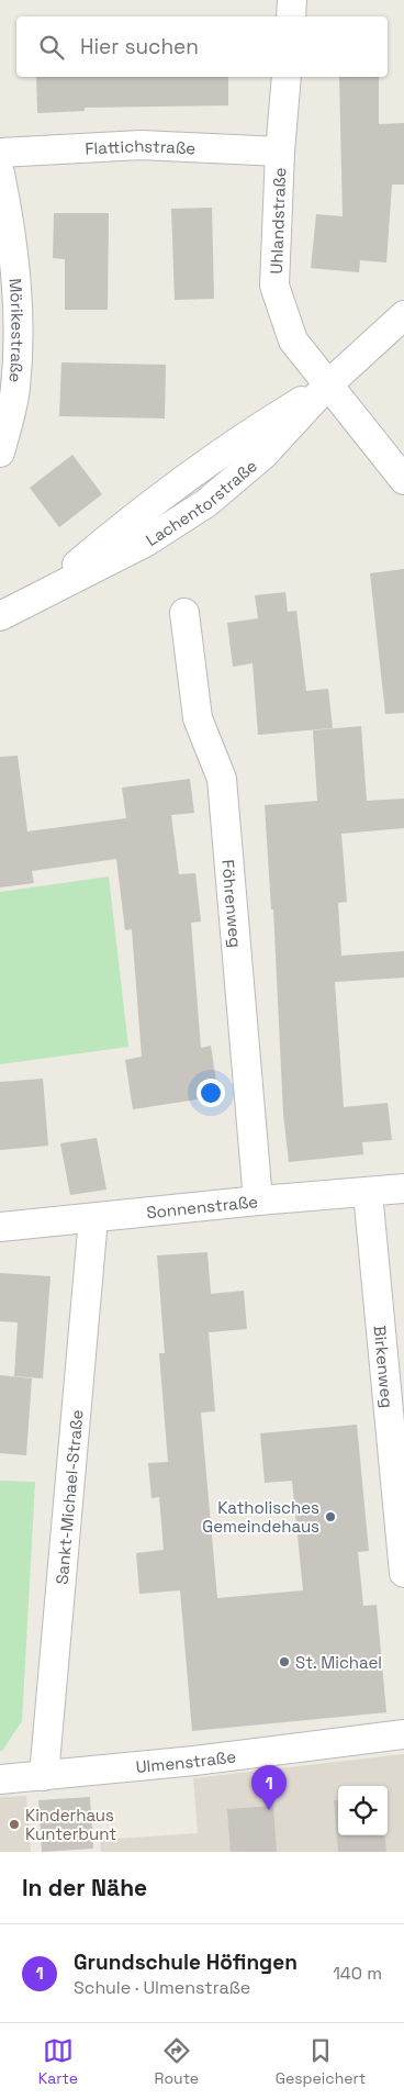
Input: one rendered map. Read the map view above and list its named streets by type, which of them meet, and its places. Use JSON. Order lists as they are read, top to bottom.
{
  "streets": {
    "street": [
      "Flattichstraße",
      "Uhlandstraße",
      "Mörikestraße",
      "Lachentorstraße",
      "Föhrenweg",
      "Sonnenstraße",
      "Birkenweg",
      "Sankt-Michael-Straße",
      "Ulmenstraße"
    ]
  },
  "crossings": [
    ["Flattichstraße", "Uhlandstraße"],
    ["Uhlandstraße", "Lachentorstraße"],
    ["Föhrenweg", "Sonnenstraße"],
    ["Sonnenstraße", "Birkenweg"],
    ["Sonnenstraße", "Sankt-Michael-Straße"],
    ["Sankt-Michael-Straße", "Ulmenstraße"]
  ],
  "places": ["Katholisches Gemeindehaus", "St. Michael", "Kinderhaus Kunterbunt"],
  "page": {
    "search": "Hier suchen",
    "pins": "1",
    "heading": "In der Nähe",
    "list": [
      {
        "mark": "1",
        "name": "Grundschule Höfingen",
        "note": "Schule · Ulmenstraße",
        "value": "140 m"
      }
    ],
    "nav": ["Karte", "Route", "Gespeichert"]
  }
}
